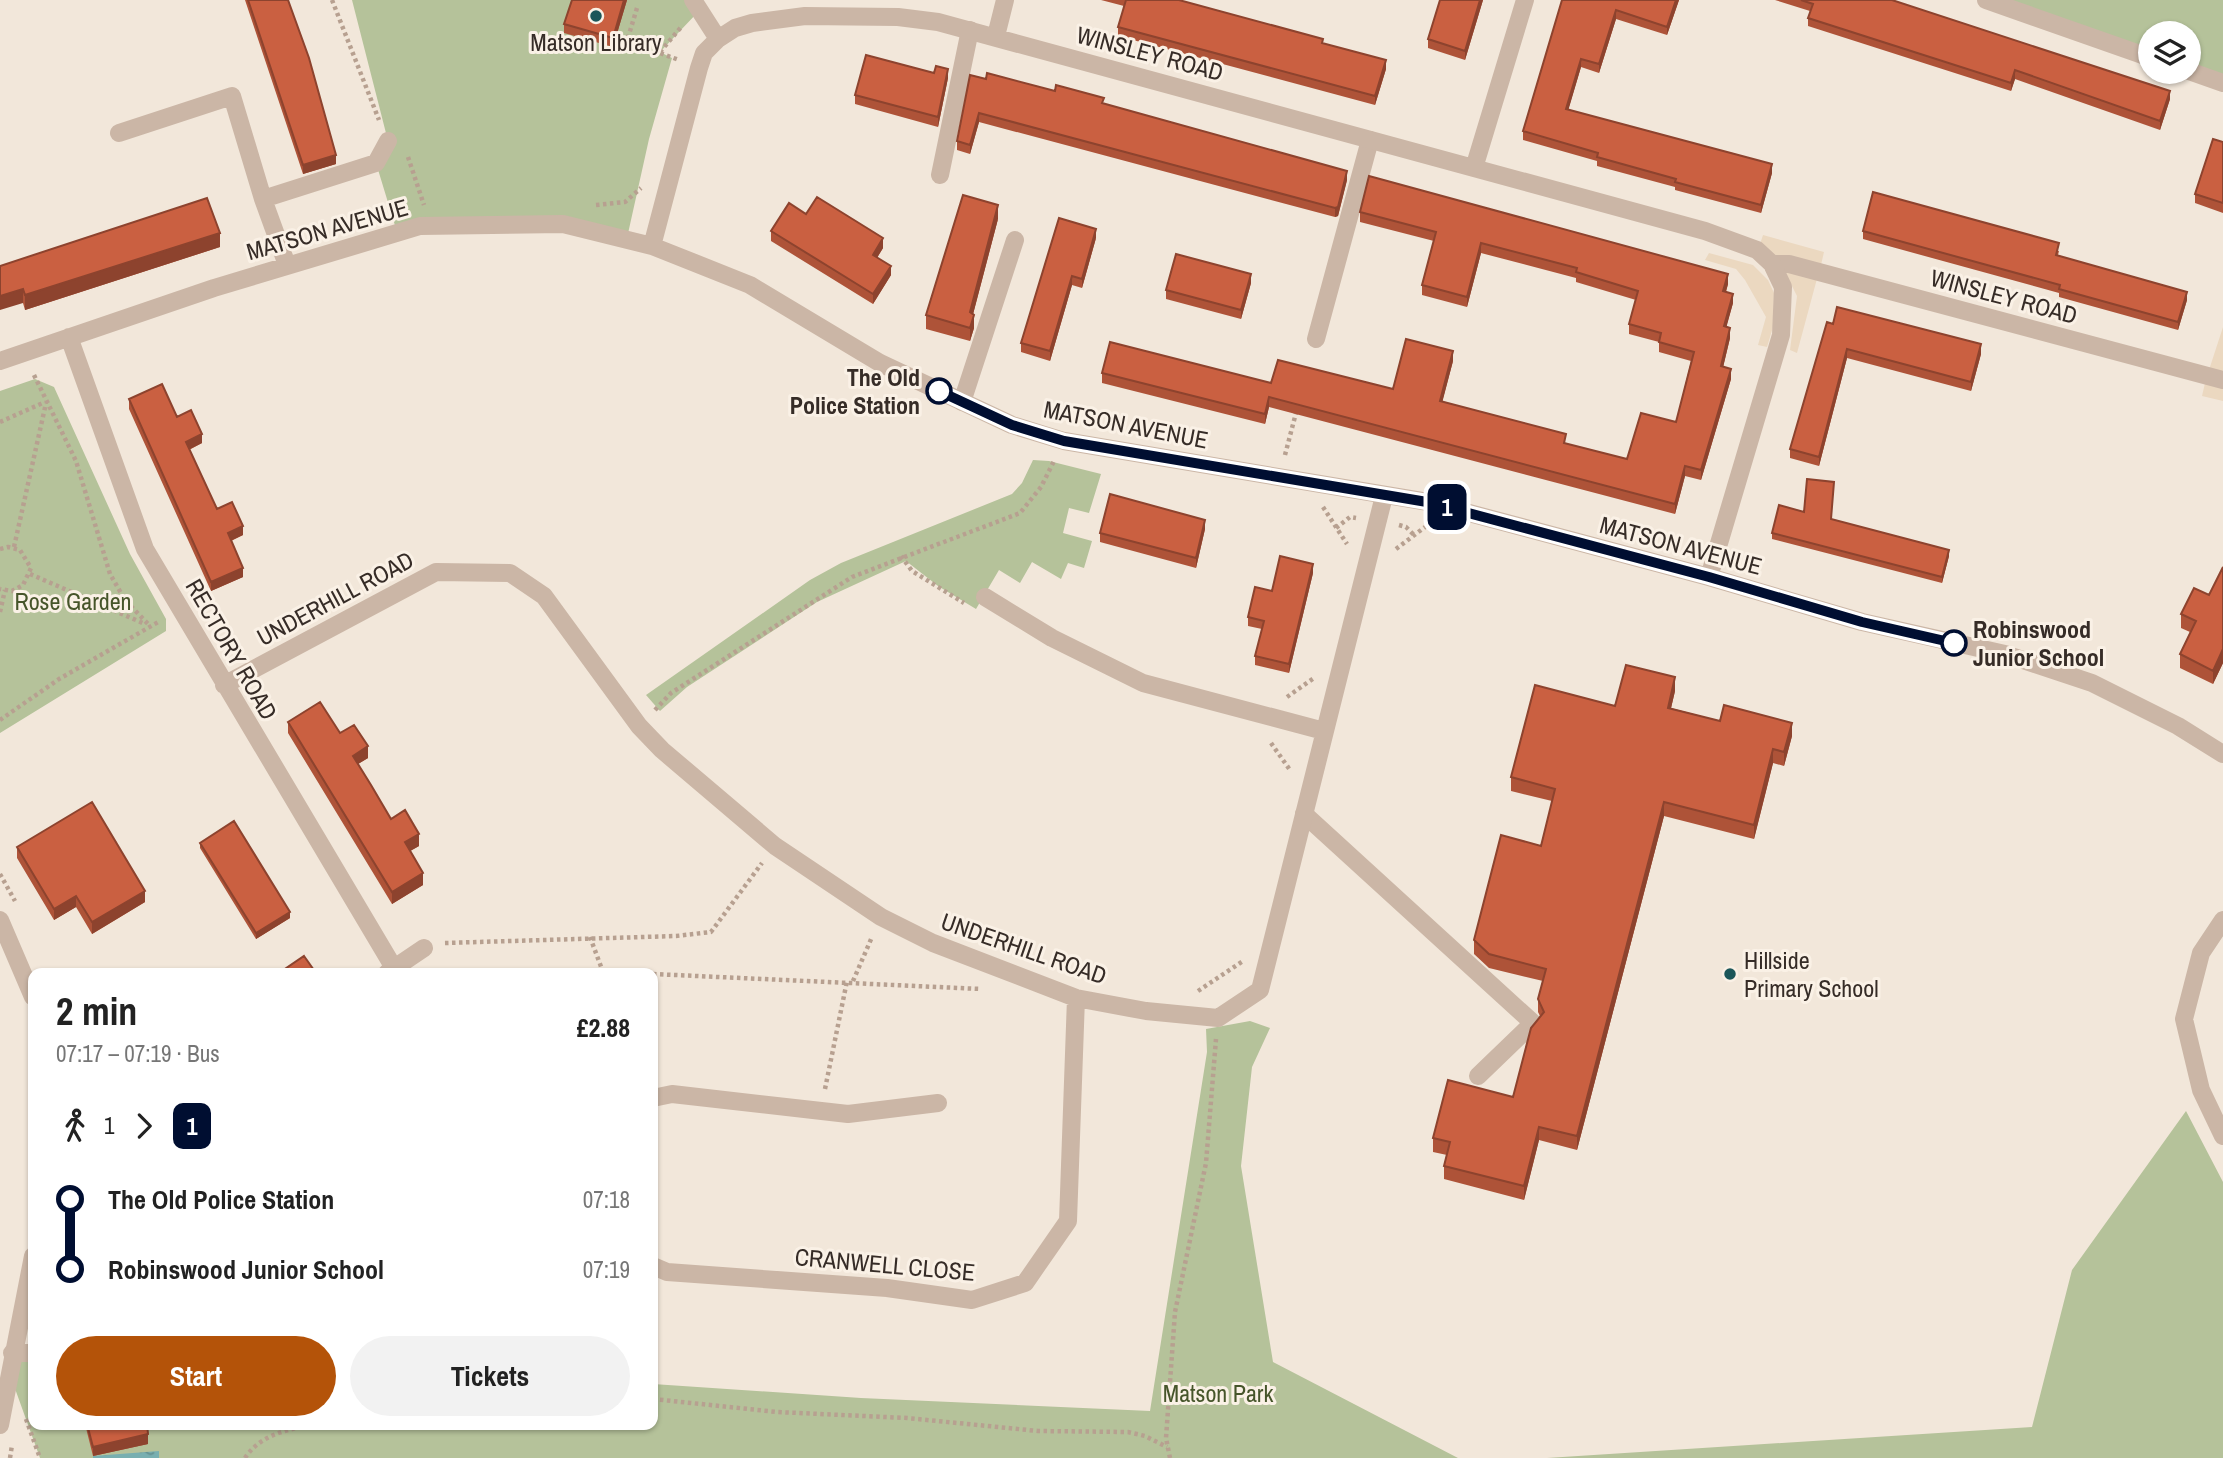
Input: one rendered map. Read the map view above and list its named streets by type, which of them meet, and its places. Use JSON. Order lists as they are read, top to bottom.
{
  "streets": {
    "street": [
      "WINSLEY ROAD",
      "MATSON AVENUE",
      "UNDERHILL ROAD",
      "RECTORY ROAD",
      "CRANWELL CLOSE"
    ]
  },
  "crossings": [
    ["MATSON AVENUE", "RECTORY ROAD"],
    ["UNDERHILL ROAD", "RECTORY ROAD"],
    ["UNDERHILL ROAD", "CRANWELL CLOSE"]
  ],
  "parks": ["Rose Garden", "Matson Park"],
  "places": [
    "Matson Library",
    "The Old Police Station",
    "Robinswood Junior School",
    "Hillside Primary School"
  ],
  "lines": ["bus line 1"],
  "page": {
    "on_map": "1",
    "heading": ["2 min", "07:17 – 07:19 · Bus", "£2.88"],
    "legs": ["1", "1"],
    "list": [
      {
        "name": "The Old Police Station",
        "value": "07:18"
      },
      {
        "name": "Robinswood Junior School",
        "value": "07:19"
      }
    ],
    "buttons": ["Start", "Tickets"]
  }
}
